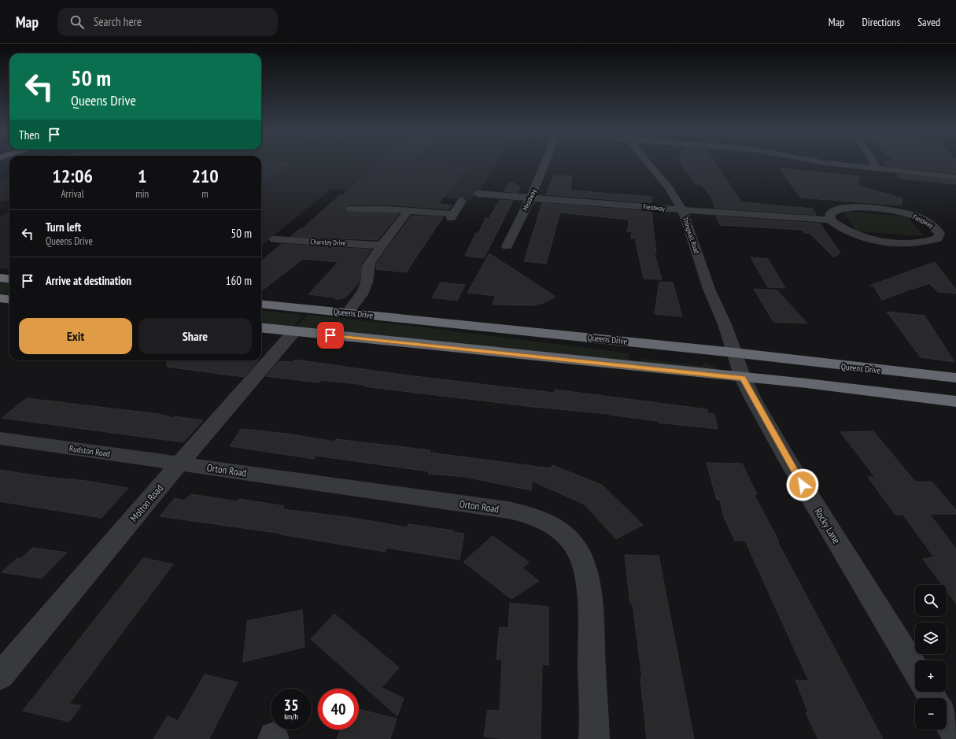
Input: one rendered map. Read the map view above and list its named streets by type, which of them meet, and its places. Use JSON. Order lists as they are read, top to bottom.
{
  "streets": {
    "highway": ["Queens Drive"],
    "street": [
      "Meadway",
      "Fieldway",
      "Thingwall Road",
      "Charnley Drive",
      "Rudston Road",
      "Orton Road",
      "Molton Road",
      "Rocky Lane"
    ]
  },
  "crossings": [
    ["Meadway", "Fieldway"],
    ["Fieldway", "Thingwall Road"],
    ["Thingwall Road", "Queens Drive"],
    ["Thingwall Road", "Rocky Lane"],
    ["Queens Drive", "Rocky Lane"],
    ["Rudston Road", "Orton Road"],
    ["Rudston Road", "Molton Road"],
    ["Orton Road", "Molton Road"]
  ],
  "page": {
    "header": "Map",
    "search": "Search here",
    "nav": ["Map", "Directions", "Saved"],
    "turn": ["50 m", "Queens Drive"],
    "then": "Then",
    "eta": [
      "12:06",
      "Arrival",
      "1",
      "min",
      "210",
      "m"
    ],
    "list": [
      {
        "name": "Turn left",
        "note": "Queens Drive",
        "value": "50 m"
      },
      {
        "name": "Arrive at destination",
        "value": "160 m"
      }
    ],
    "buttons": ["Exit", "Share"],
    "map_buttons": ["+", "−"],
    "speed": "35 km/h",
    "limit": "40"
  }
}
